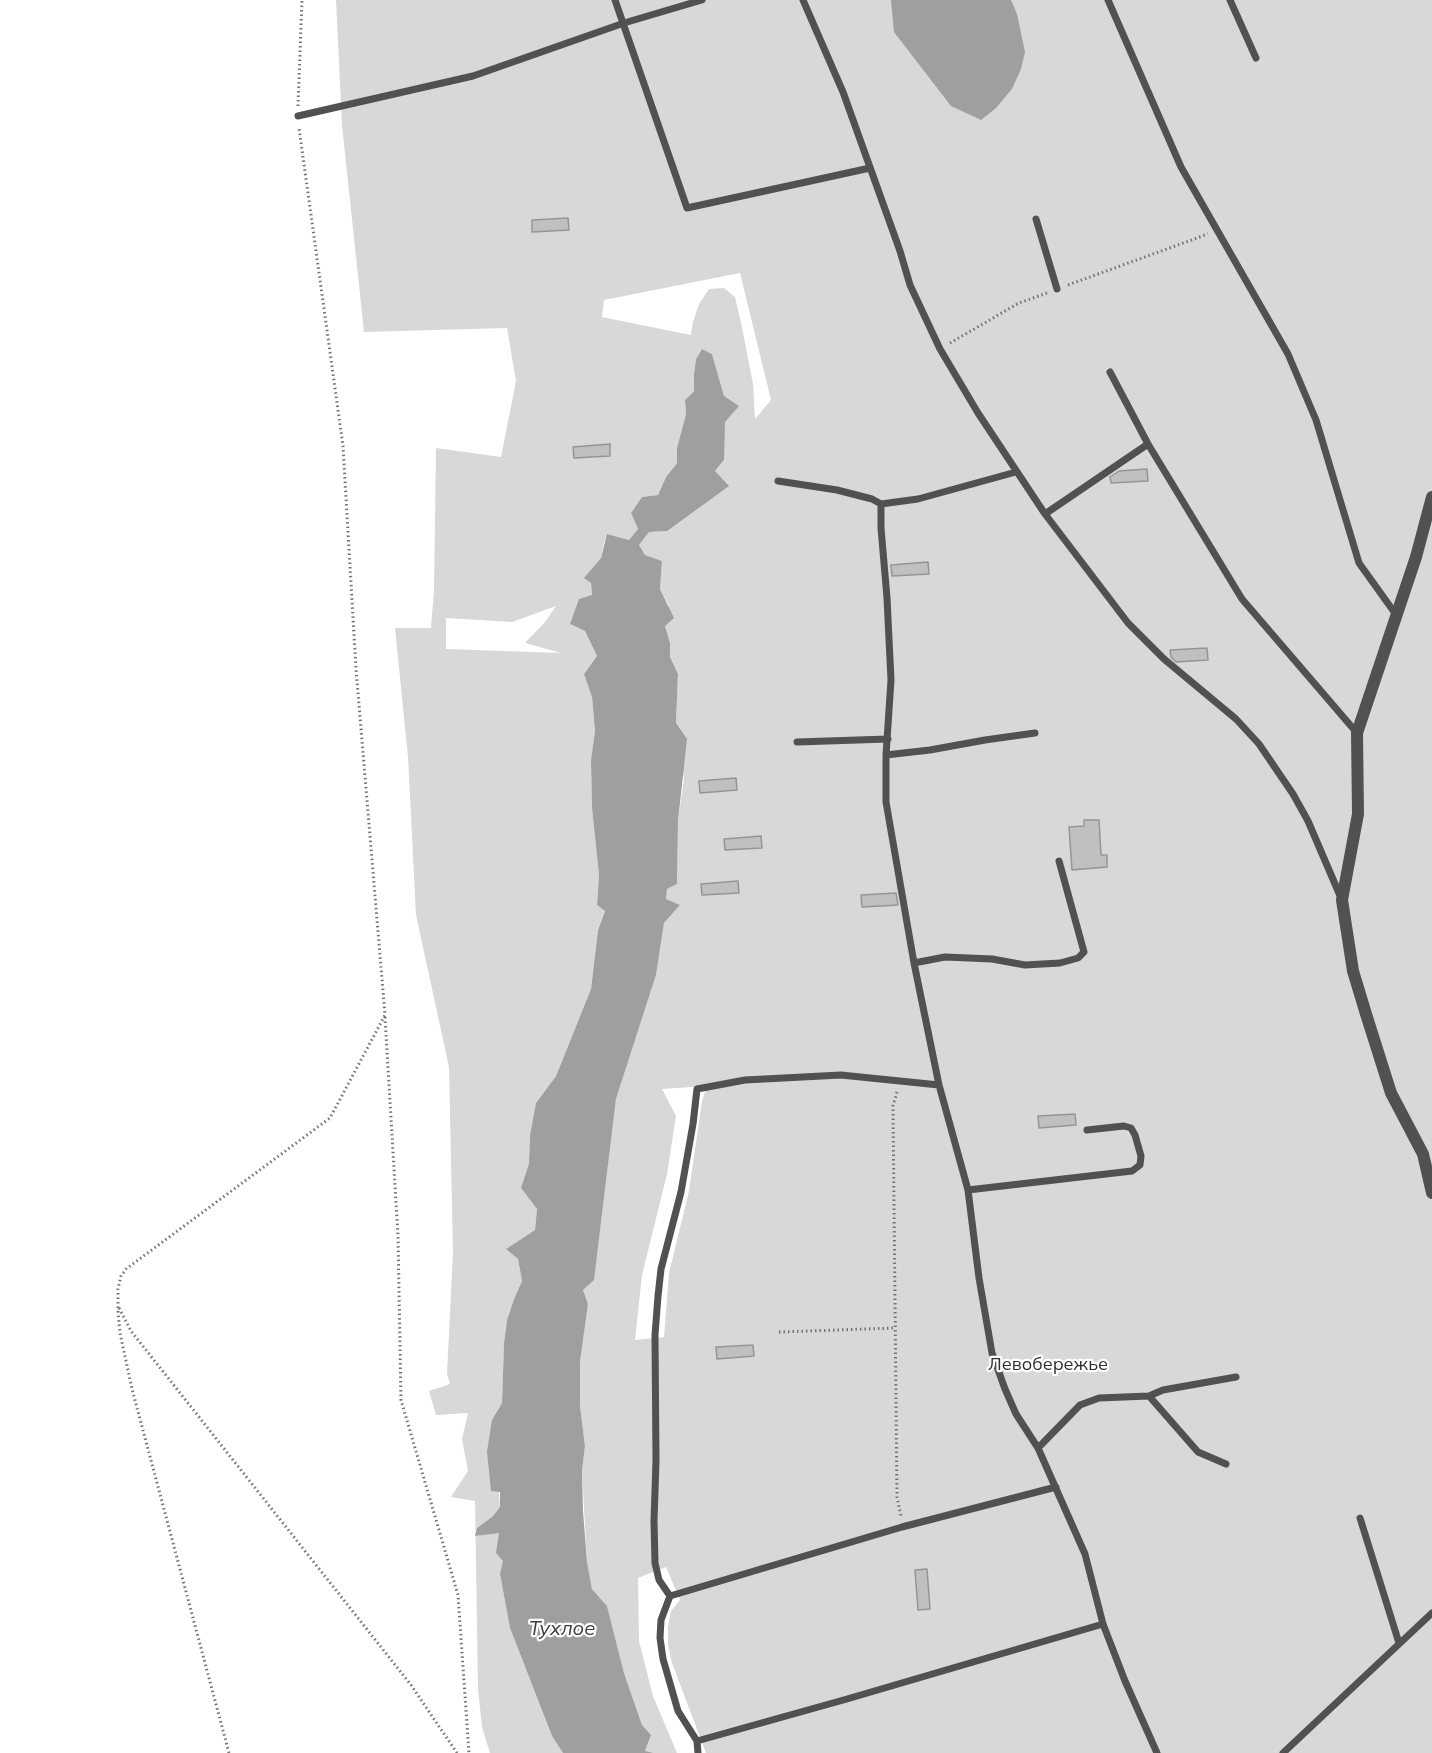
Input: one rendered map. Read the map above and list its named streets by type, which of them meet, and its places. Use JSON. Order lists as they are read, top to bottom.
{
  "water": ["Тухлое"],
  "parks": ["Левобережье"]
}
